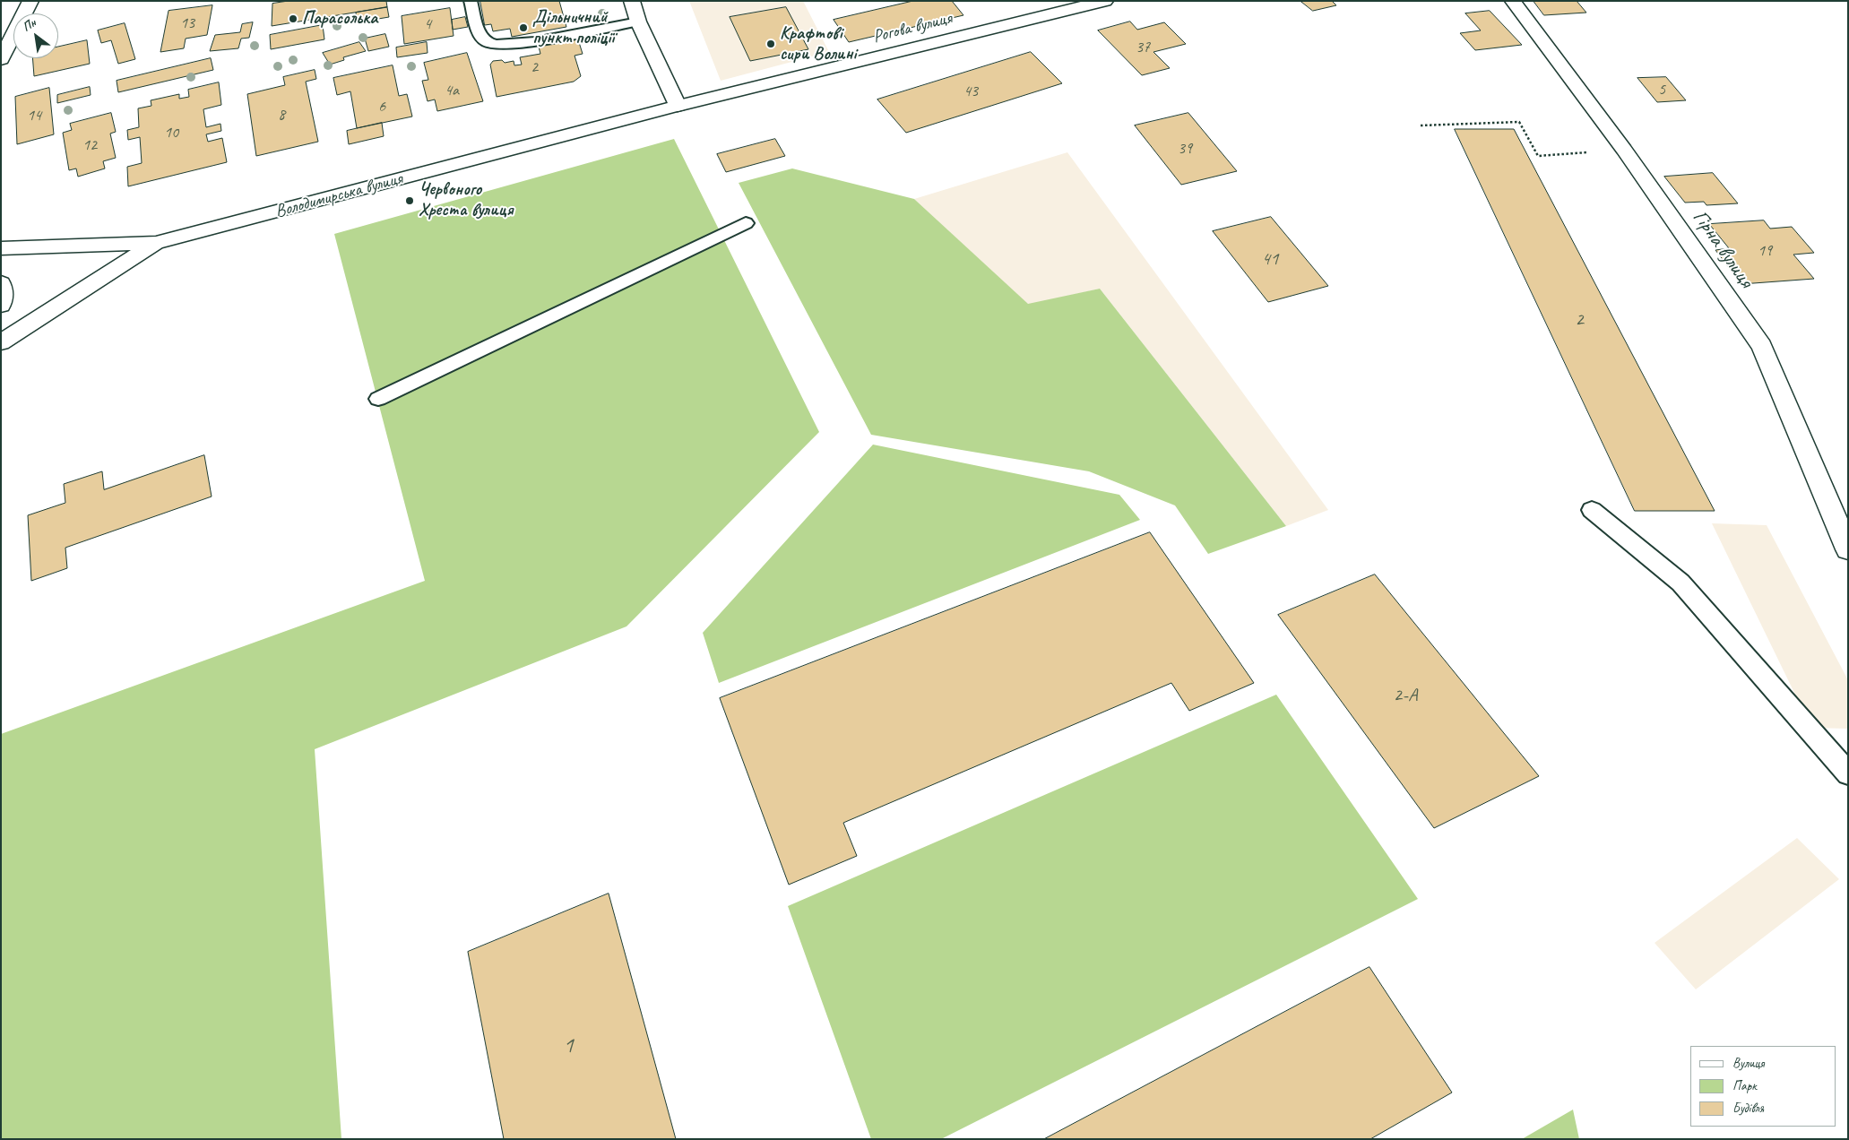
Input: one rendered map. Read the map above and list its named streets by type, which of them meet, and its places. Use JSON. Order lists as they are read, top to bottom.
{
  "streets": {
    "street": ["Рогова вулиця", "Володимирська вулиця", "Гірна вулиця"]
  },
  "crossings": [
    ["Рогова вулиця", "Володимирська вулиця"]
  ],
  "places": [
    "Парасолька",
    "Дільничний пункт поліції",
    "Крафтові сири Волині",
    "Червоного Хреста вулиця"
  ],
  "house_numbers": [
    "13",
    "4",
    "37",
    "2",
    "5",
    "4а",
    "43",
    "6",
    "8",
    "14",
    "10",
    "12",
    "39",
    "19",
    "41",
    "2",
    "2-А",
    "1"
  ],
  "legend": ["Вулиця", "Парк", "Будівля"],
  "north": "top left"
}
